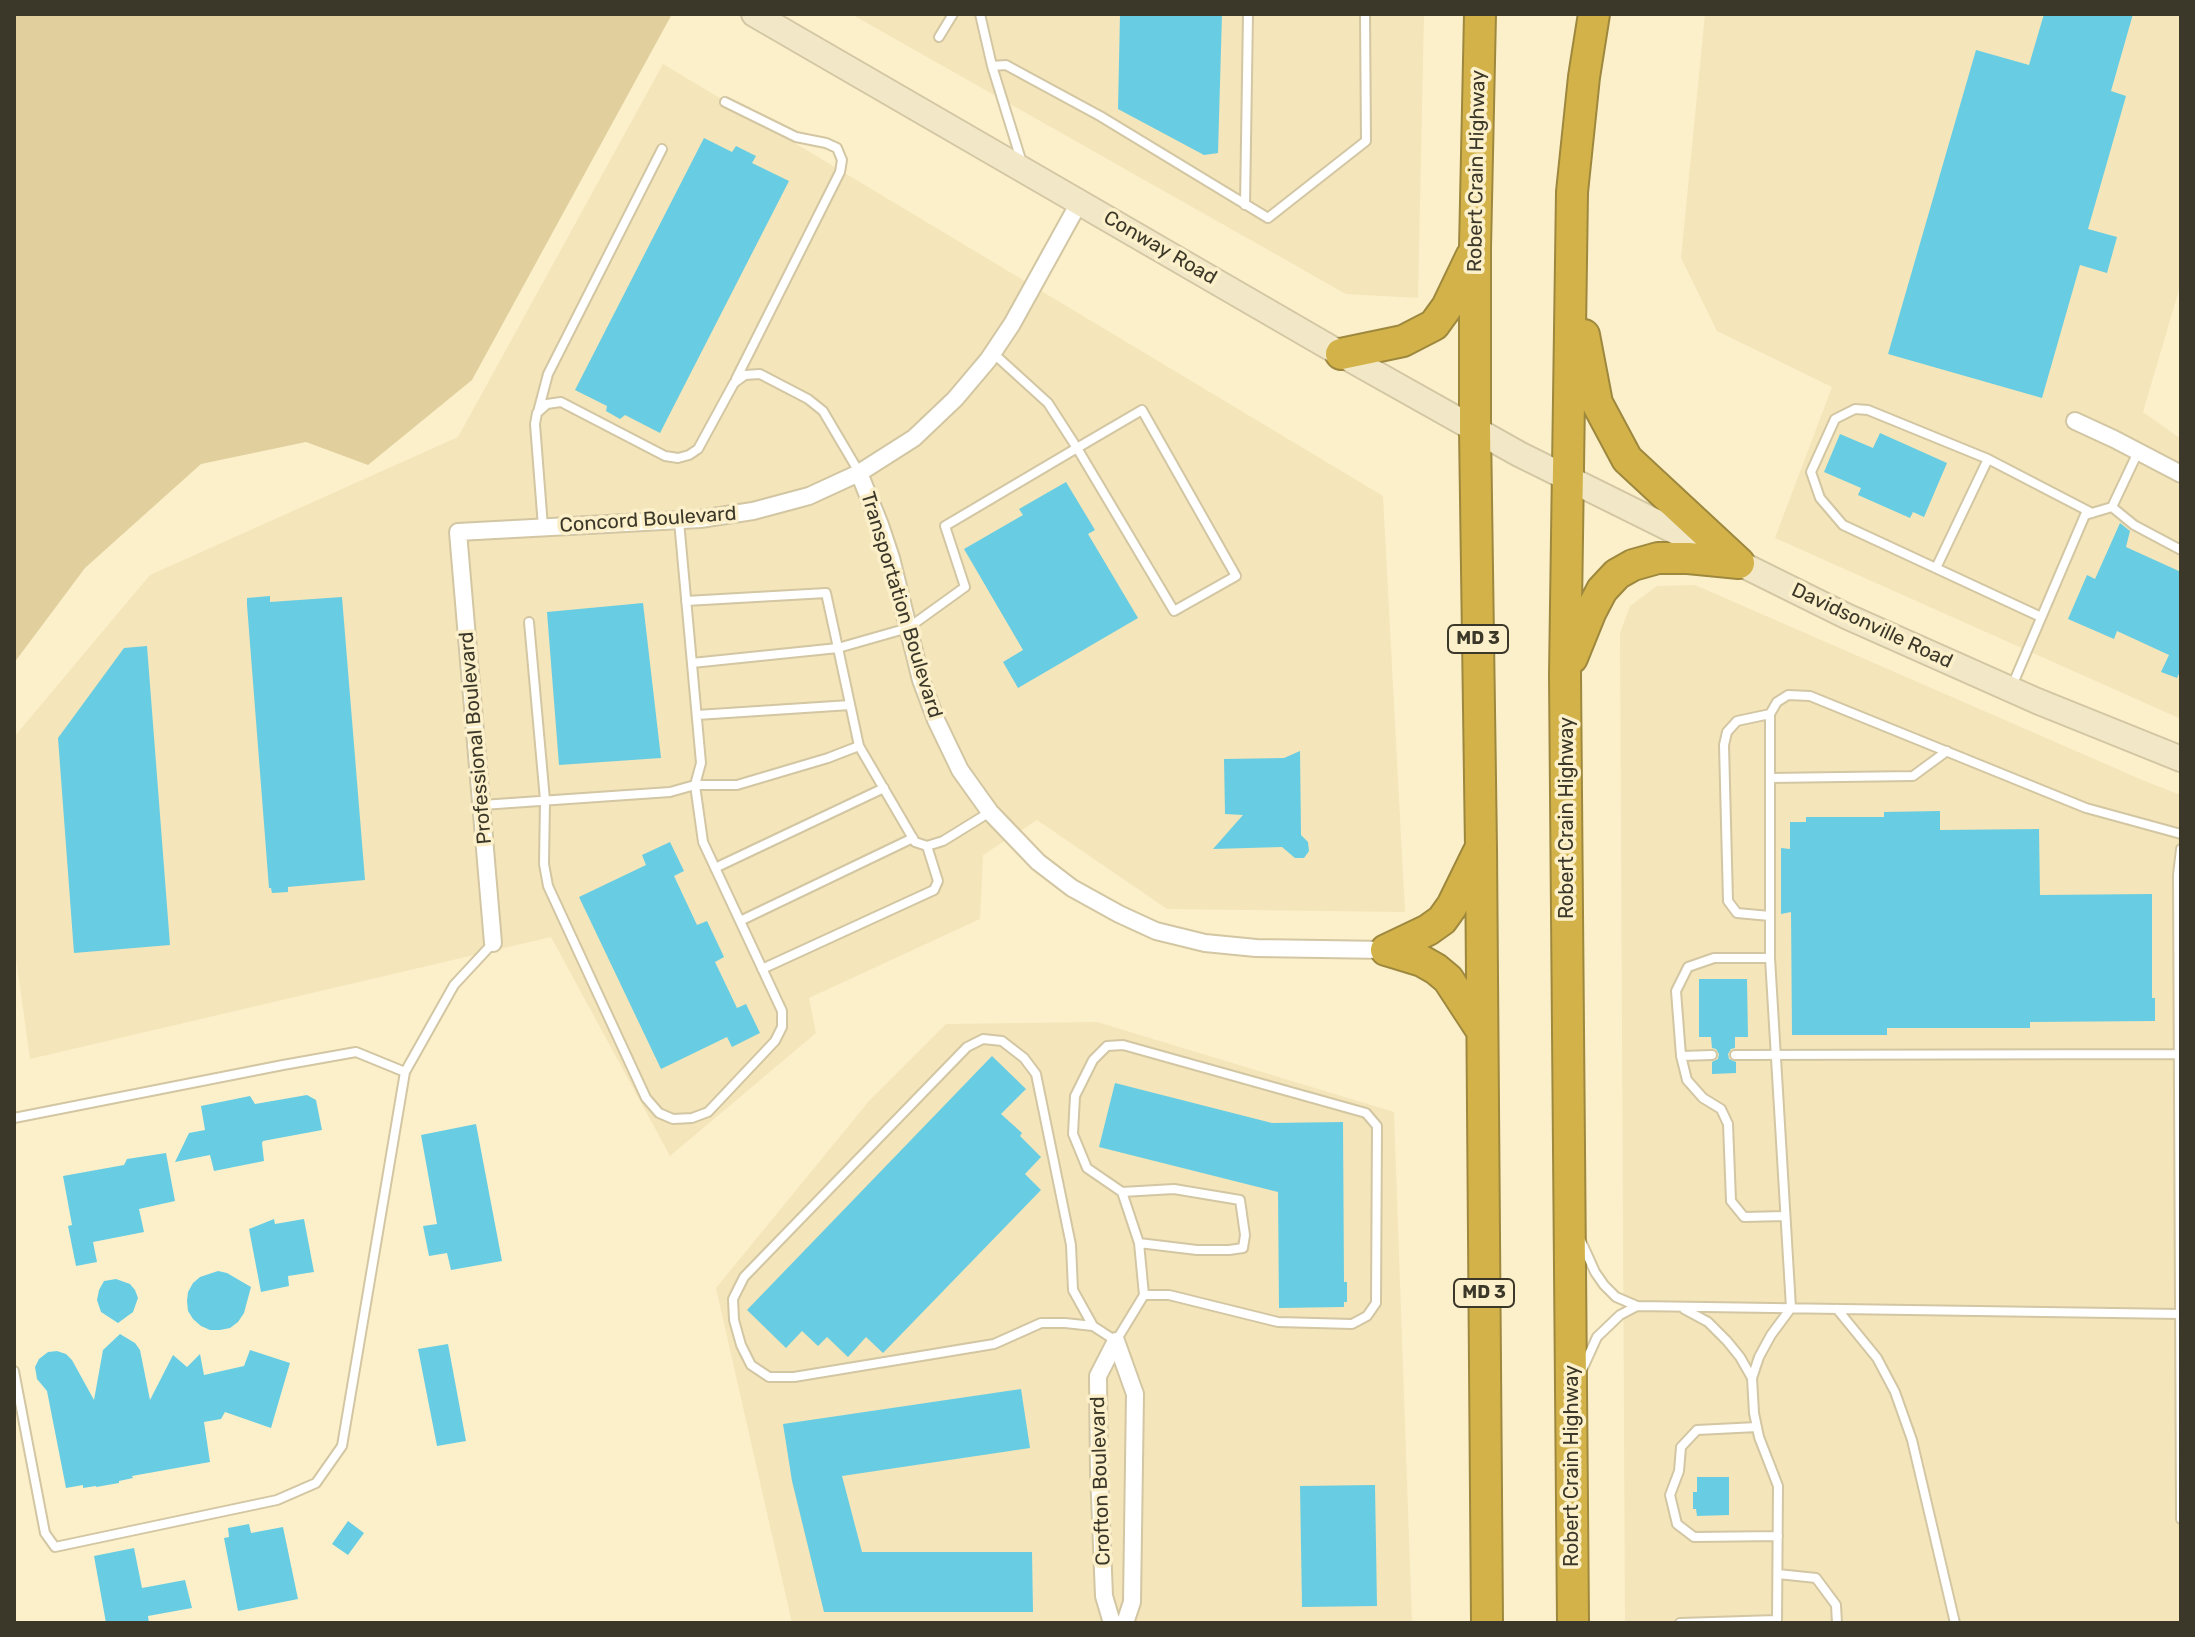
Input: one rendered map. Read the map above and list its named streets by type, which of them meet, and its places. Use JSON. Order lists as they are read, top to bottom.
{
  "streets": {
    "highway": ["Robert Crain Highway", "MD 3"],
    "street": [
      "Conway Road",
      "Concord Boulevard",
      "Transportation Boulevard",
      "Davidsonville Road",
      "Professional Boulevard",
      "Crofton Boulevard"
    ]
  },
  "crossings": [
    ["Robert Crain Highway", "Conway Road"],
    ["Robert Crain Highway", "Davidsonville Road"],
    ["Conway Road", "Concord Boulevard"],
    ["Conway Road", "Davidsonville Road"],
    ["Concord Boulevard", "Transportation Boulevard"],
    ["Concord Boulevard", "Professional Boulevard"]
  ]
}
